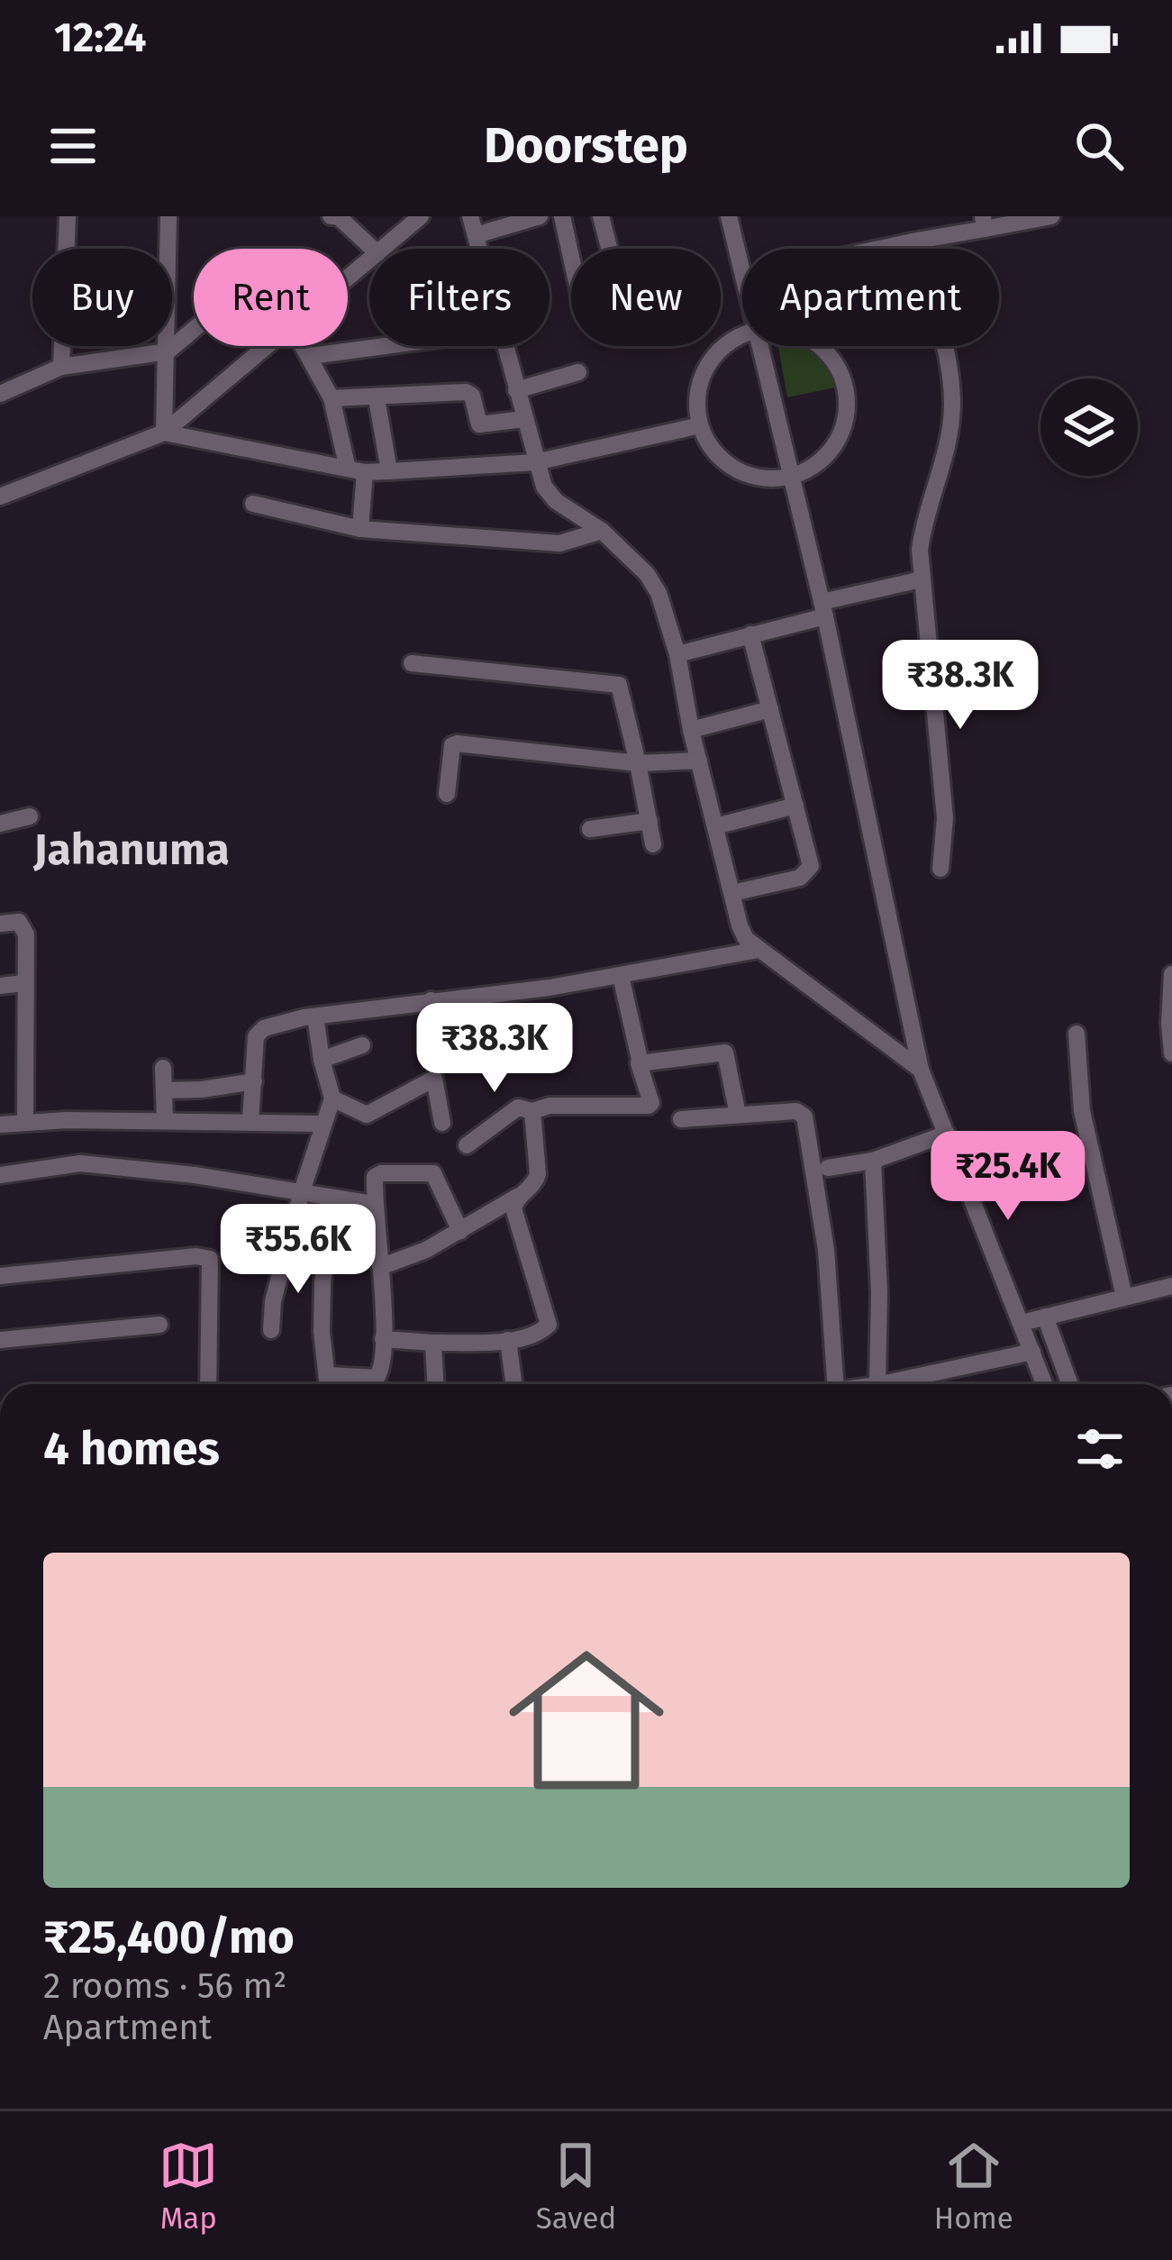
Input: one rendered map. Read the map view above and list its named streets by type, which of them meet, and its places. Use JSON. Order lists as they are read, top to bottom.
{
  "districts": ["Jahanuma"],
  "page": {
    "status": "12:24",
    "header": "Doorstep",
    "chip": [
      "Buy",
      "Rent",
      "Filters",
      "New",
      "Apartment"
    ],
    "price": [
      "₹38.3K",
      "₹38.3K",
      "₹25.4K",
      "₹55.6K"
    ],
    "heading": "4 homes",
    "list": [
      {
        "name": "₹25,400/mo",
        "note": "2 rooms · 56 m² · Apartment"
      }
    ],
    "tabs": ["Map", "Saved", "Home"]
  }
}
